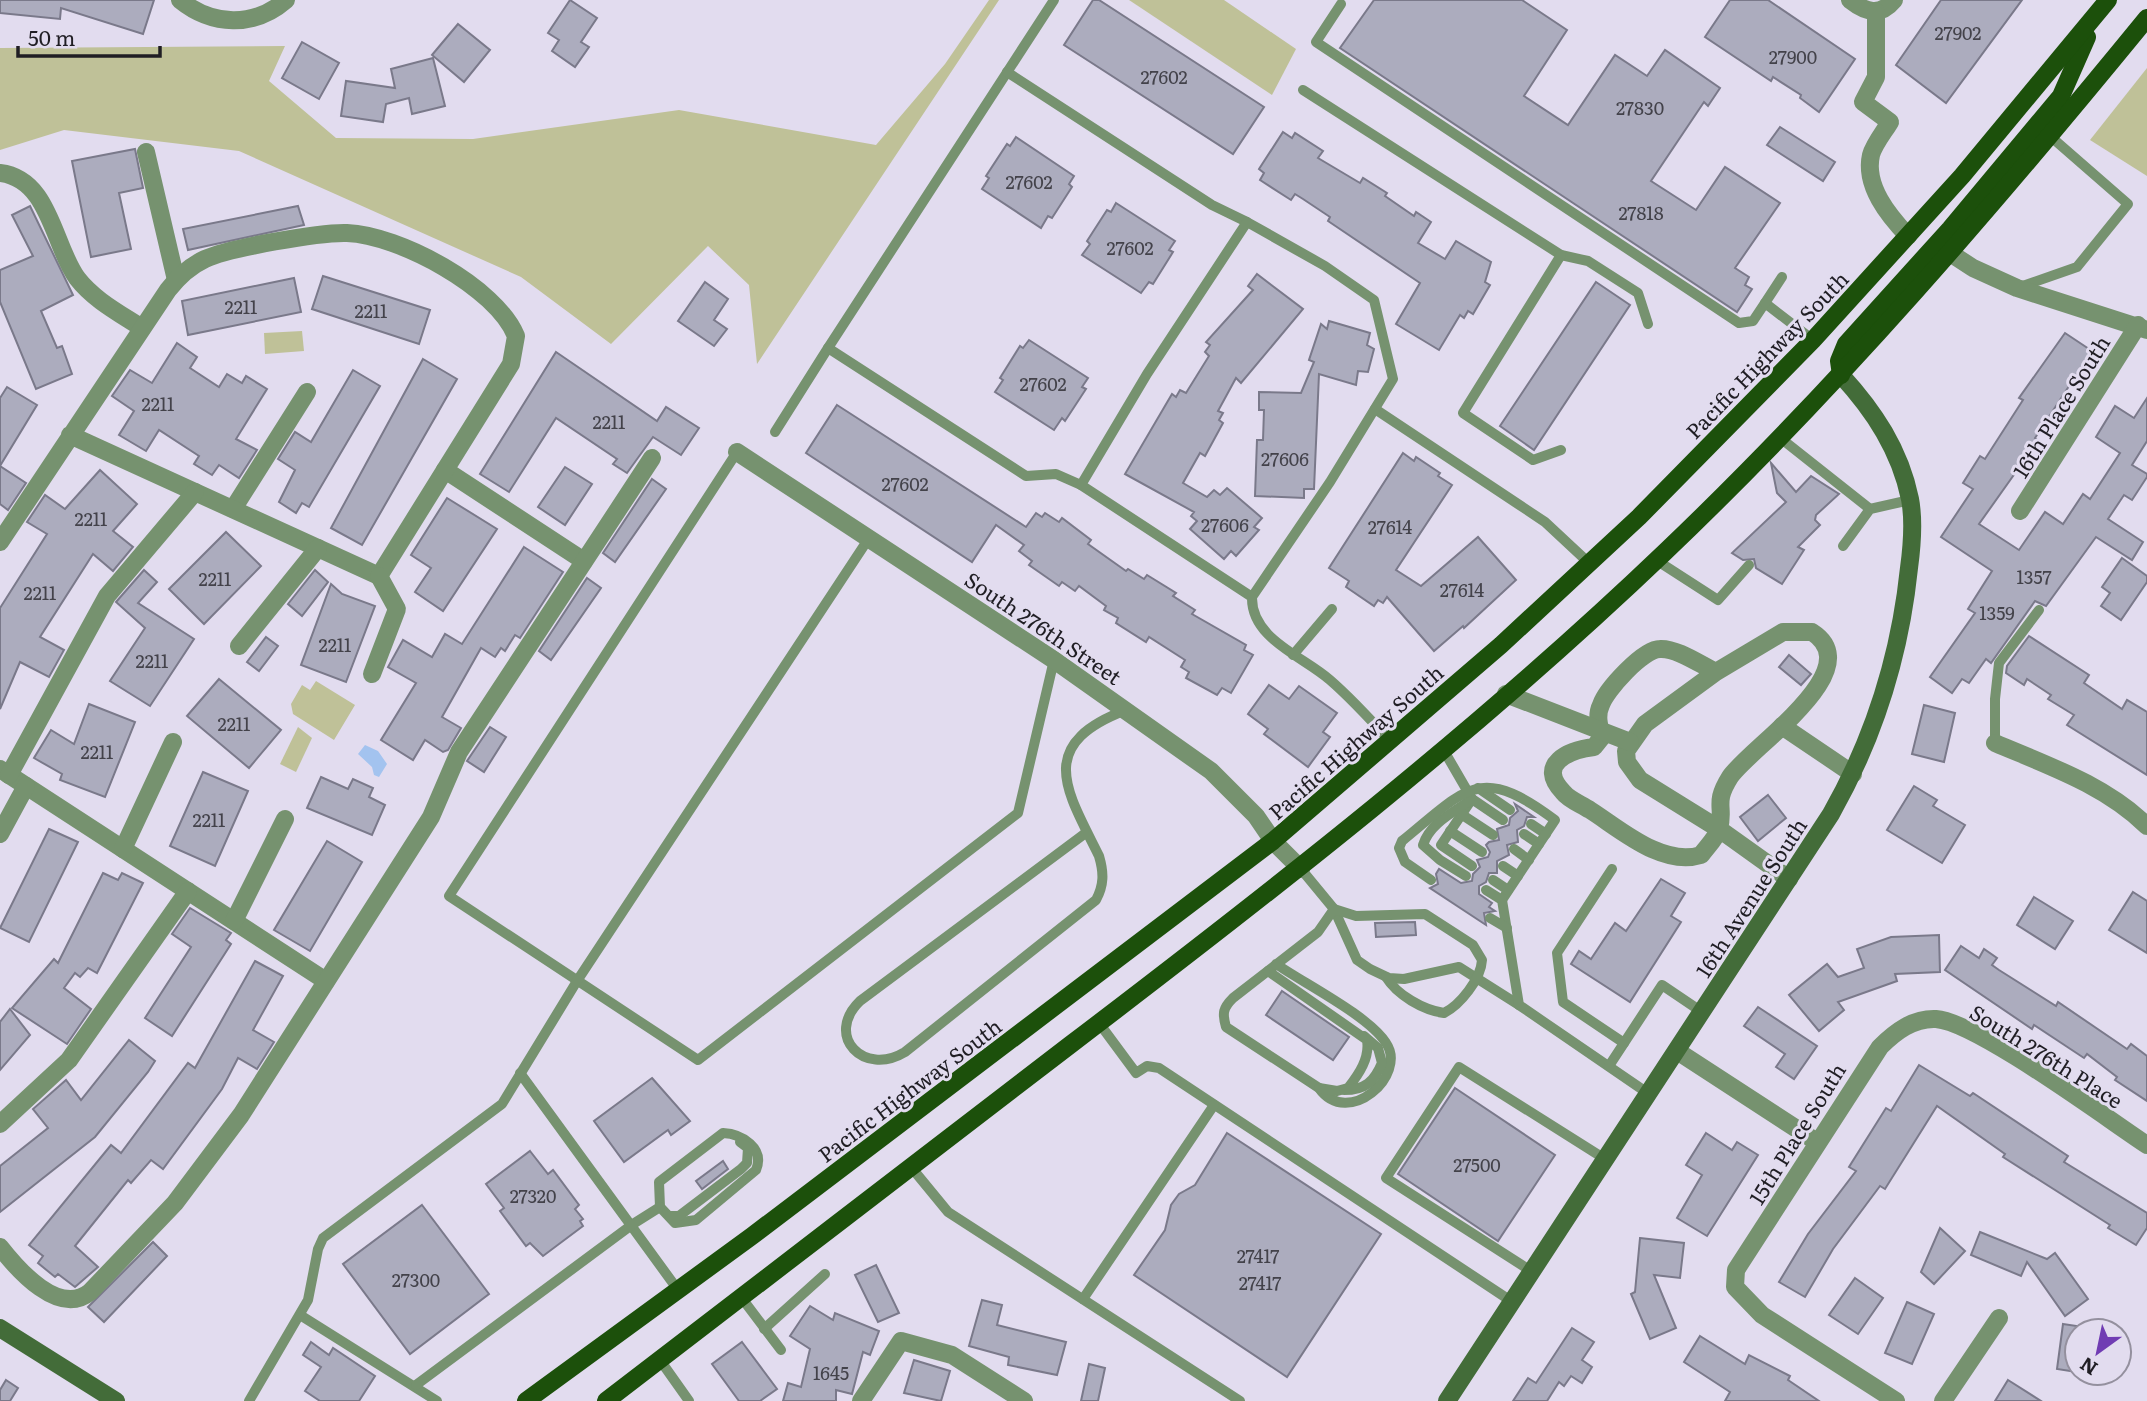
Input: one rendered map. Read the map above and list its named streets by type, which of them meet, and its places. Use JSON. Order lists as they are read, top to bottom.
{
  "streets": {
    "main road": ["Pacific Highway South", "16th Avenue South"],
    "street": [
      "16th Place South",
      "South 276th Street",
      "South 276th Place",
      "15th Place South"
    ]
  },
  "crossings": [
    ["Pacific Highway South", "South 276th Street"],
    ["South 276th Place", "15th Place South"]
  ],
  "house_numbers": [
    "27902",
    "27900",
    "27602",
    "27830",
    "27602",
    "27818",
    "27602",
    "2211",
    "2211",
    "27602",
    "2211",
    "2211",
    "27606",
    "27602",
    "2211",
    "27606",
    "27614",
    "1357",
    "2211",
    "27614",
    "2211",
    "1359",
    "2211",
    "2211",
    "2211",
    "2211",
    "2211",
    "27500",
    "27320",
    "27417",
    "27300",
    "27417",
    "1645"
  ],
  "scale_bar": "50 m",
  "north": "bottom left"
}
